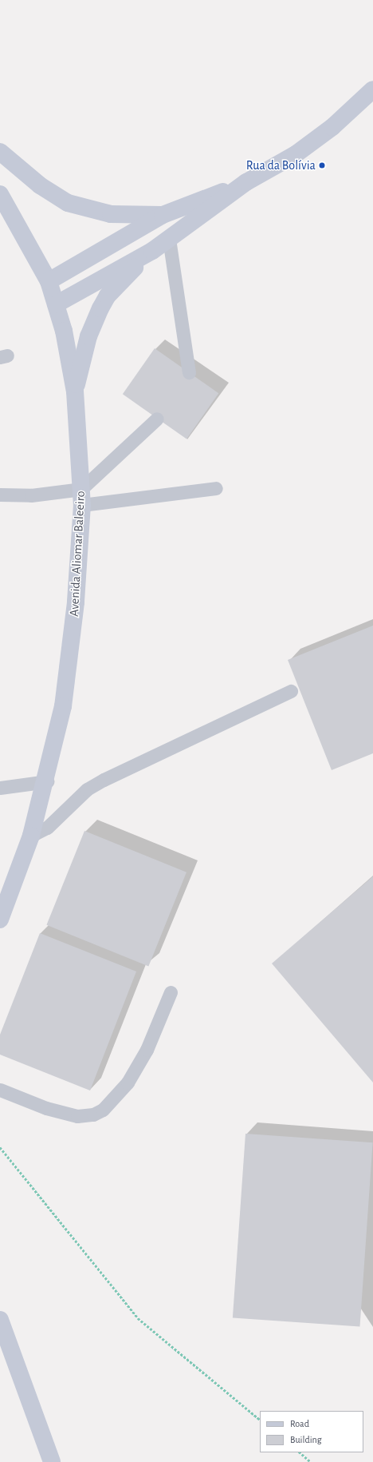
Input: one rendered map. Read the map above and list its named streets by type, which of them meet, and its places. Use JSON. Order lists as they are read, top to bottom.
{
  "streets": {
    "main road": ["Avenida Aliomar Baleeiro"]
  },
  "places": ["Rua da Bolívia"],
  "legend": ["Road", "Building"]
}
